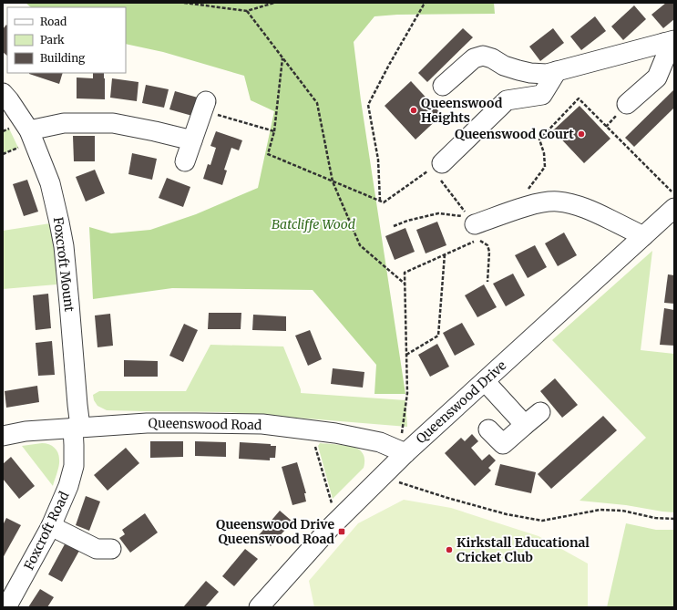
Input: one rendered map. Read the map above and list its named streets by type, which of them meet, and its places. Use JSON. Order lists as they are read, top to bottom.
{
  "streets": {
    "street": [
      "Foxcroft Mount",
      "Queenswood Drive",
      "Queenswood Road",
      "Foxcroft Road"
    ]
  },
  "crossings": [
    ["Foxcroft Mount", "Queenswood Road"],
    ["Foxcroft Mount", "Foxcroft Road"],
    ["Queenswood Drive", "Queenswood Road"],
    ["Queenswood Road", "Foxcroft Road"]
  ],
  "parks": ["Batcliffe Wood"],
  "places": {
    "other": ["Queenswood Heights", "Queenswood Court", "Kirkstall Educational Cricket Club"],
    "transit": ["Queenswood Drive Queenswood Road"]
  },
  "legend": ["Road", "Park", "Building"]
}
